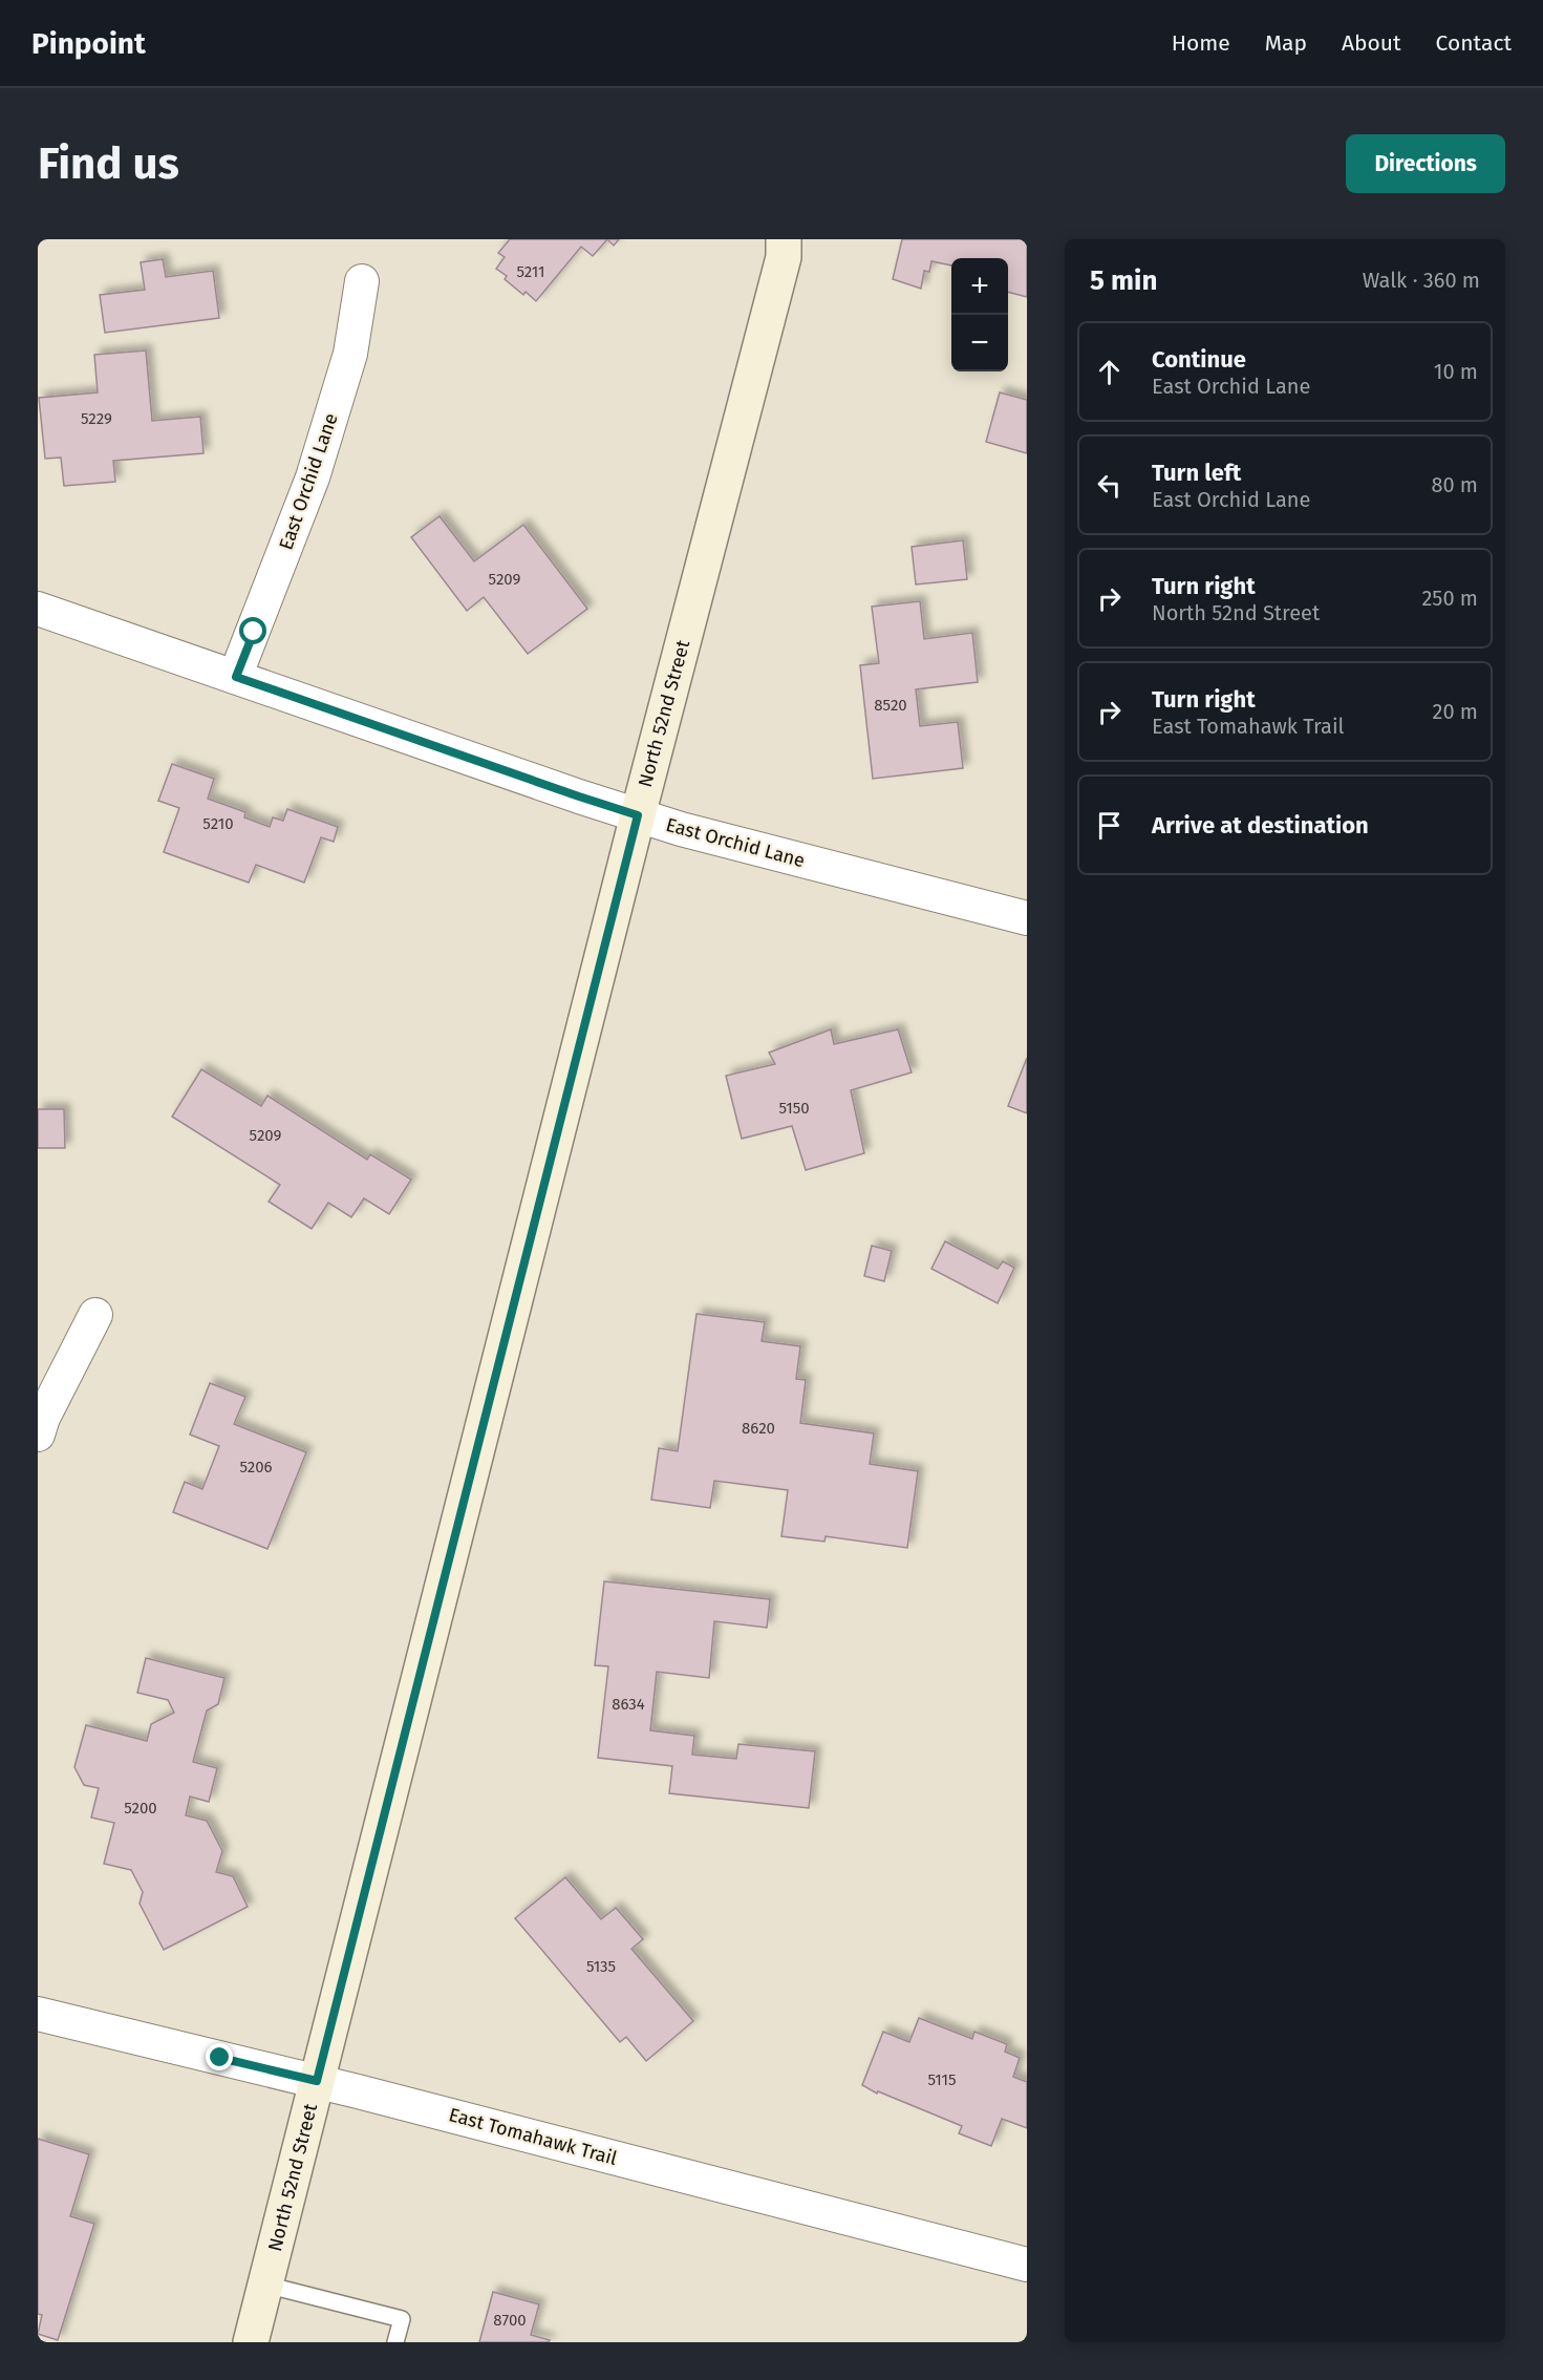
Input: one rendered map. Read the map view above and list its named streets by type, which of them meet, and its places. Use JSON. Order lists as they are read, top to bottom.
{
  "streets": {
    "street": ["East Orchid Lane", "North 52nd Street", "East Tomahawk Trail"]
  },
  "crossings": [
    ["East Orchid Lane", "North 52nd Street"],
    ["North 52nd Street", "East Tomahawk Trail"]
  ],
  "house_numbers": [
    "5211",
    "5229",
    "5209",
    "8520",
    "5210",
    "5150",
    "5209",
    "8620",
    "5206",
    "8634",
    "5200",
    "5135",
    "5115",
    "8700"
  ],
  "page": {
    "header": "Pinpoint",
    "nav": [
      "Home",
      "Map",
      "About",
      "Contact"
    ],
    "buttons": "Directions",
    "title": "Find us",
    "heading": ["5 min", "Walk · 360 m"],
    "map_buttons": ["+", "−"],
    "list": [
      ["Continue", "East Orchid Lane", "10 m"],
      ["Turn left", "East Orchid Lane", "80 m"],
      ["Turn right", "North 52nd Street", "250 m"],
      ["Turn right", "East Tomahawk Trail", "20 m"],
      "Arrive at destination"
    ]
  }
}
